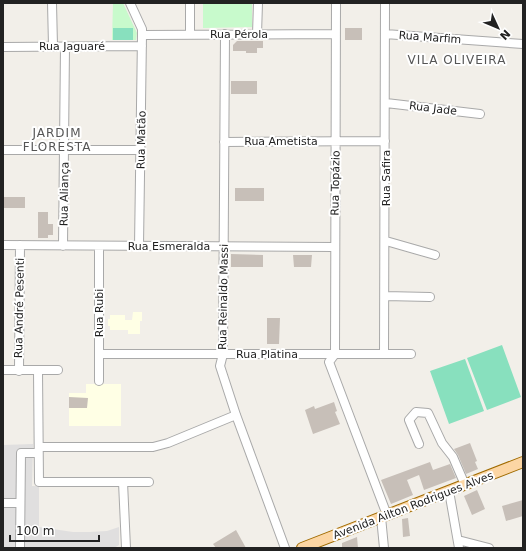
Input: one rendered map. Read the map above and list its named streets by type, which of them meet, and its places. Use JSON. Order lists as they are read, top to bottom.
{
  "streets": {
    "main road": ["Avenida Ailton Rodrigues Alves"],
    "street": [
      "Rua Pérola",
      "Rua Marfim",
      "Rua Jaguaré",
      "Rua Jade",
      "Rua Matão",
      "Rua Ametista",
      "Rua Safira",
      "Rua Topázio",
      "Rua Aliança",
      "Rua Esmeralda",
      "Rua Reinaldo Massi",
      "Rua André Pesenti",
      "Rua Rubi",
      "Rua Platina"
    ]
  },
  "crossings": [
    ["Rua Pérola", "Rua Matão"],
    ["Rua Pérola", "Rua Topázio"],
    ["Rua Pérola", "Rua Reinaldo Massi"],
    ["Rua Marfim", "Rua Safira"],
    ["Rua Jaguaré", "Rua Matão"],
    ["Rua Jaguaré", "Rua Aliança"],
    ["Rua Jade", "Rua Safira"],
    ["Rua Matão", "Rua Esmeralda"],
    ["Rua Ametista", "Rua Safira"],
    ["Rua Ametista", "Rua Topázio"],
    ["Rua Ametista", "Rua Reinaldo Massi"],
    ["Rua Safira", "Rua Platina"],
    ["Rua Topázio", "Rua Esmeralda"],
    ["Rua Topázio", "Rua Platina"],
    ["Rua Topázio", "Avenida Ailton Rodrigues Alves"],
    ["Rua Aliança", "Rua Esmeralda"],
    ["Rua Esmeralda", "Rua Reinaldo Massi"],
    ["Rua Esmeralda", "Rua André Pesenti"],
    ["Rua Esmeralda", "Rua Rubi"],
    ["Rua Reinaldo Massi", "Rua Platina"],
    ["Rua Rubi", "Rua Platina"]
  ],
  "districts": ["VILA OLIVEIRA", "JARDIM FLORESTA"],
  "scale_bar": "100 m",
  "north": "bottom right"
}
